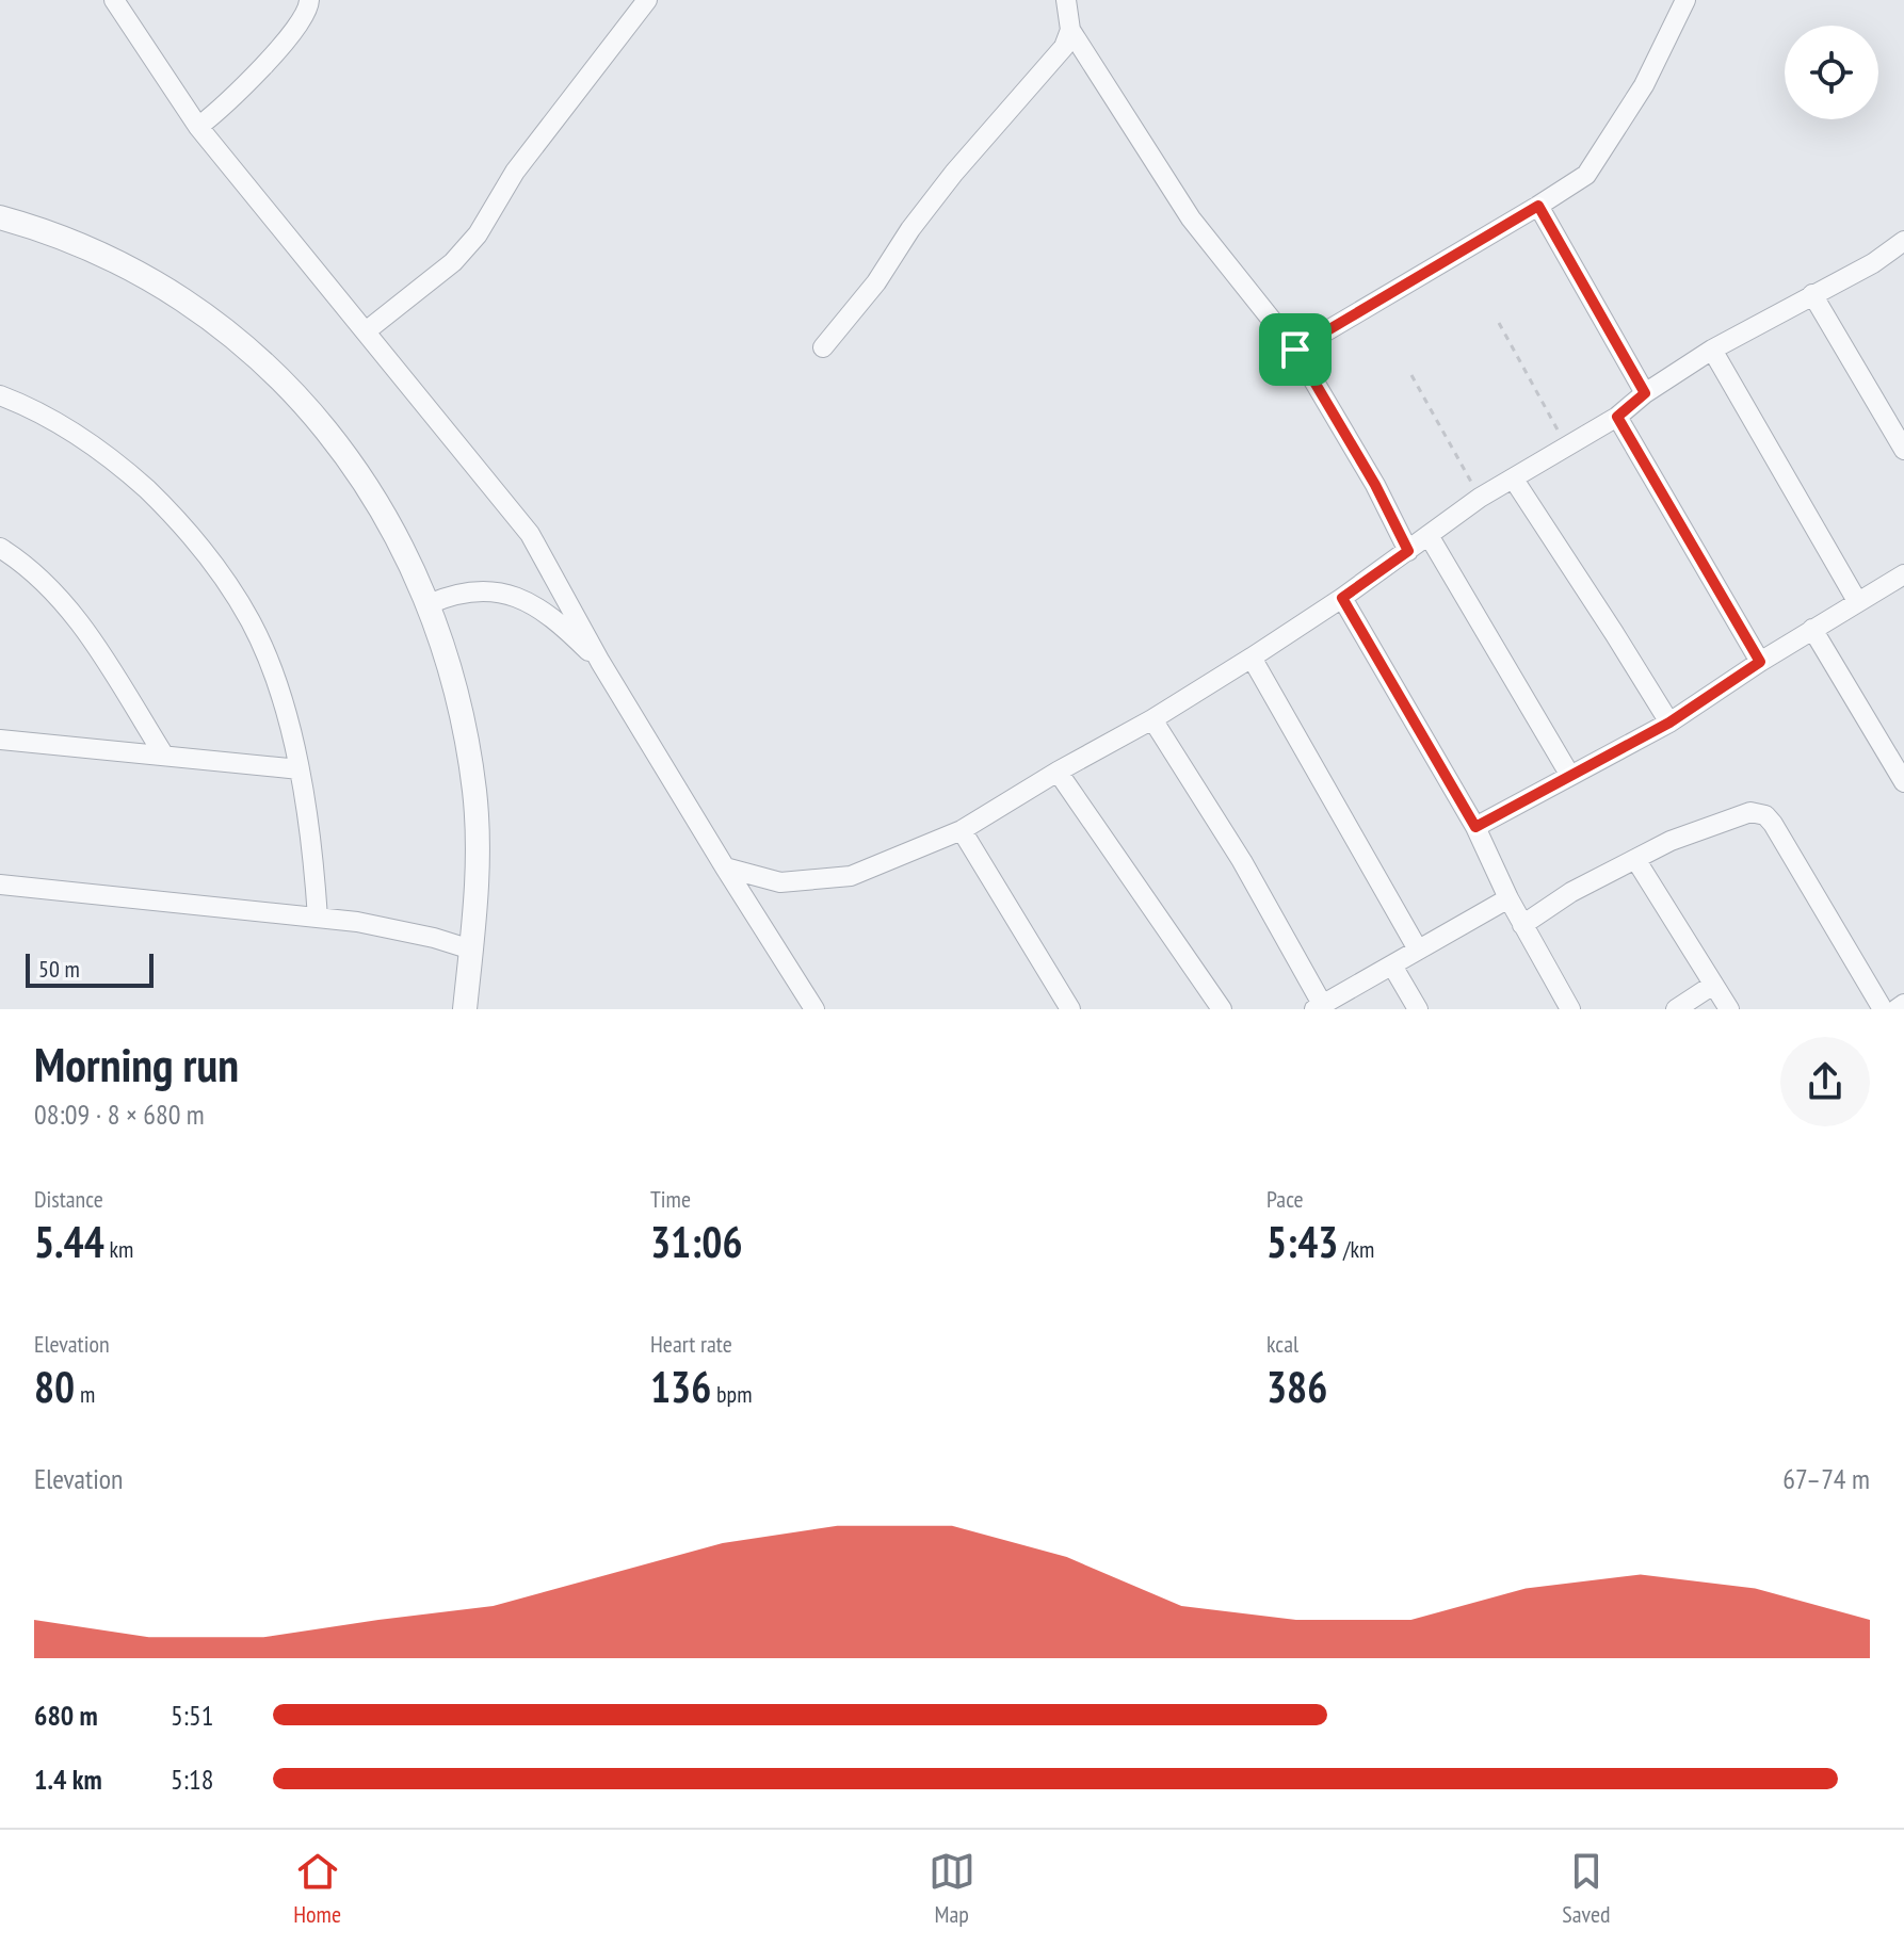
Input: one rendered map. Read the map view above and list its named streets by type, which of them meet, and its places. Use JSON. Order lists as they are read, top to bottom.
{
  "scale_bar": "50 m",
  "page": {
    "scale": "50 m",
    "heading": ["Morning run", "08:09 · 8 × 680 m"],
    "stats": [
      ["Distance", "5.44 km"],
      ["Time", "31:06"],
      ["Pace", "5:43 /km"],
      ["Elevation", "80 m"],
      ["Heart rate", "136 bpm"],
      ["kcal", "386"]
    ],
    "chart": ["Elevation", "67–74 m"],
    "list": [
      {
        "name": "680 m",
        "note": "5:51"
      },
      {
        "name": "1.4 km",
        "note": "5:18"
      }
    ],
    "tabs": ["Home", "Map", "Saved"]
  }
}
